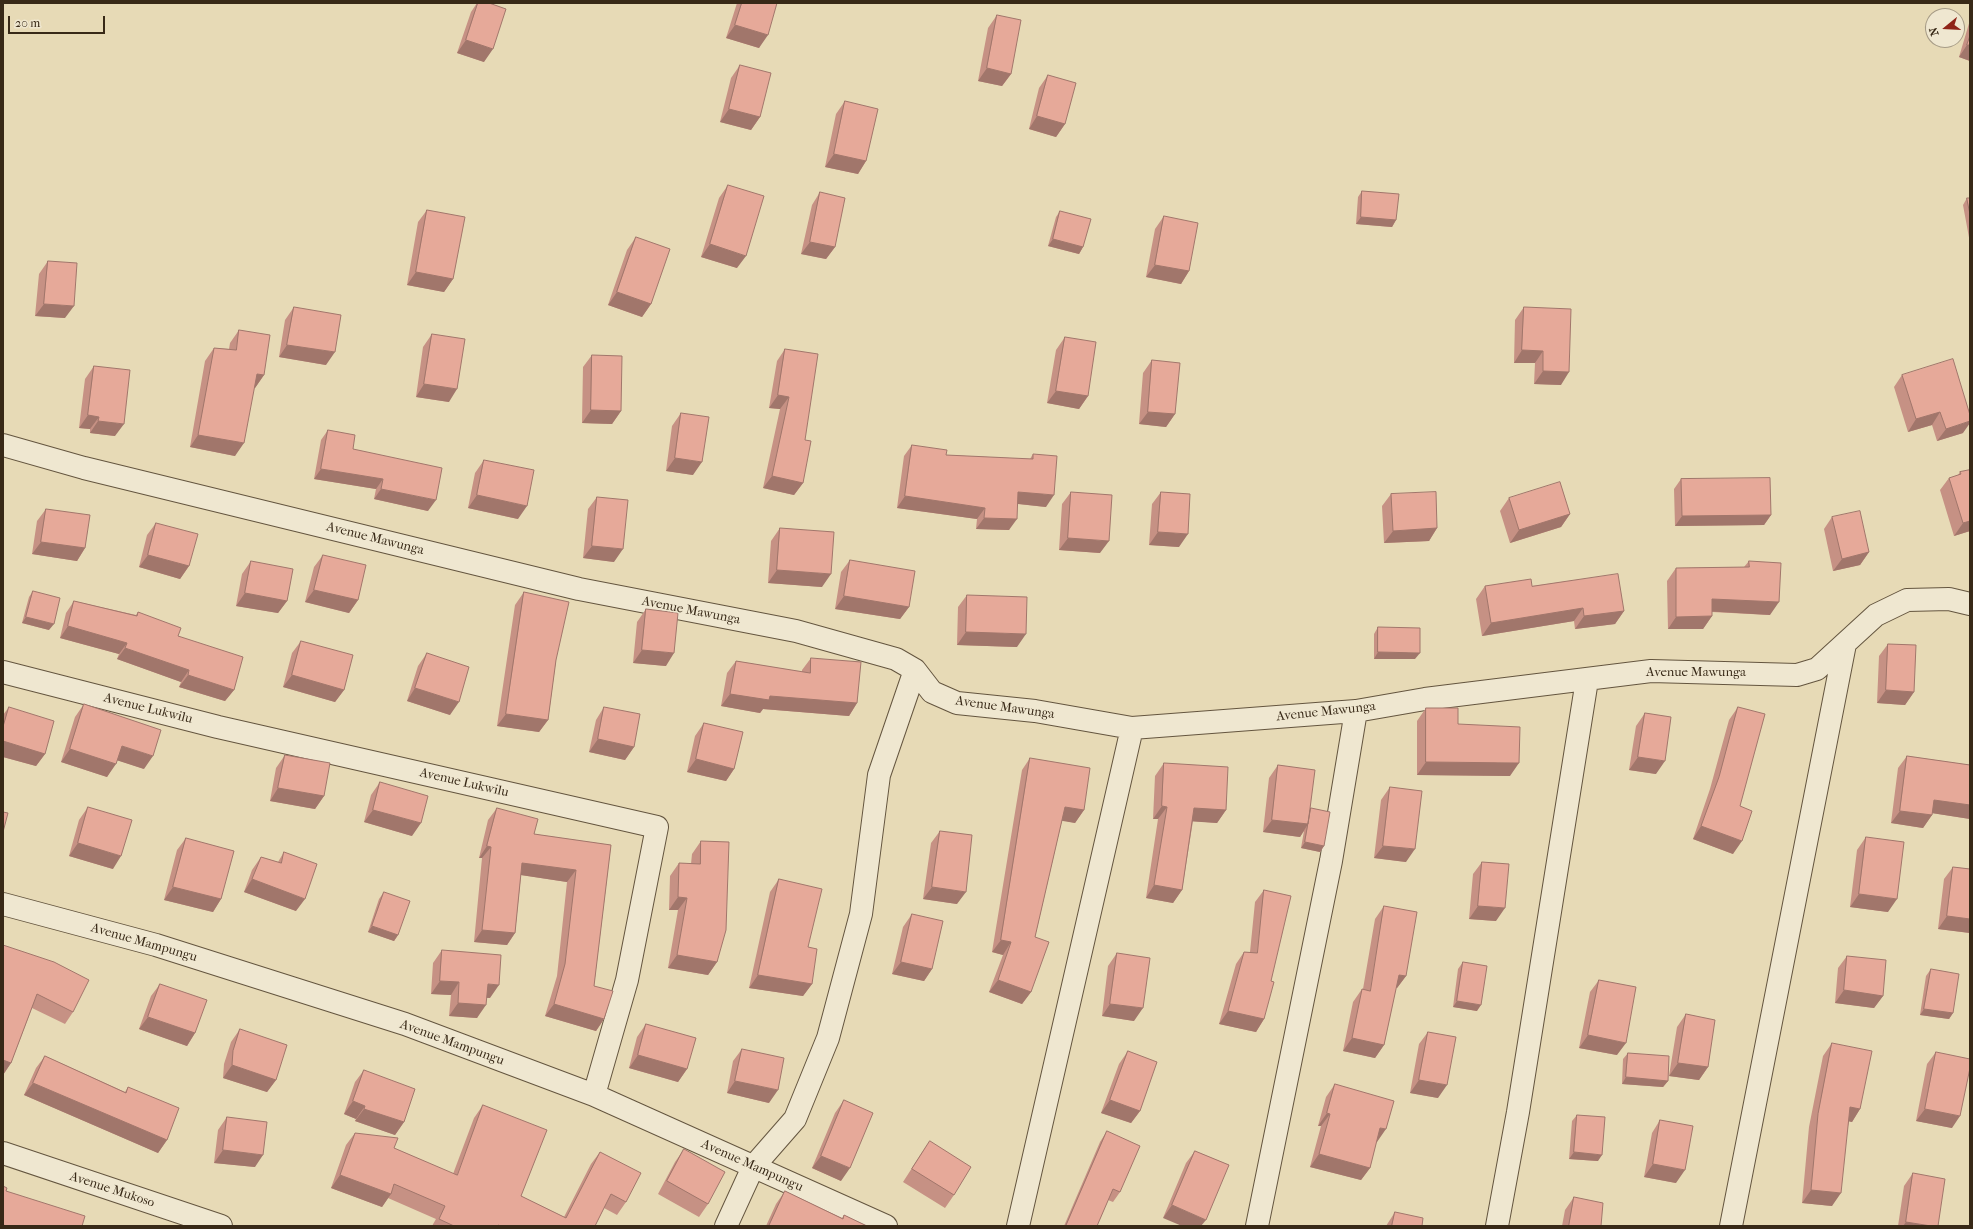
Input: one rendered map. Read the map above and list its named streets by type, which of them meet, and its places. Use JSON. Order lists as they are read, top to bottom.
{
  "streets": {
    "street": [
      "Avenue Mawunga",
      "Avenue Lukwilu",
      "Avenue Mampungu",
      "Avenue Mukoso"
    ]
  },
  "crossings": [
    ["Avenue Lukwilu", "Avenue Mampungu"]
  ],
  "scale_bar": "20 m",
  "north": "left"
}
